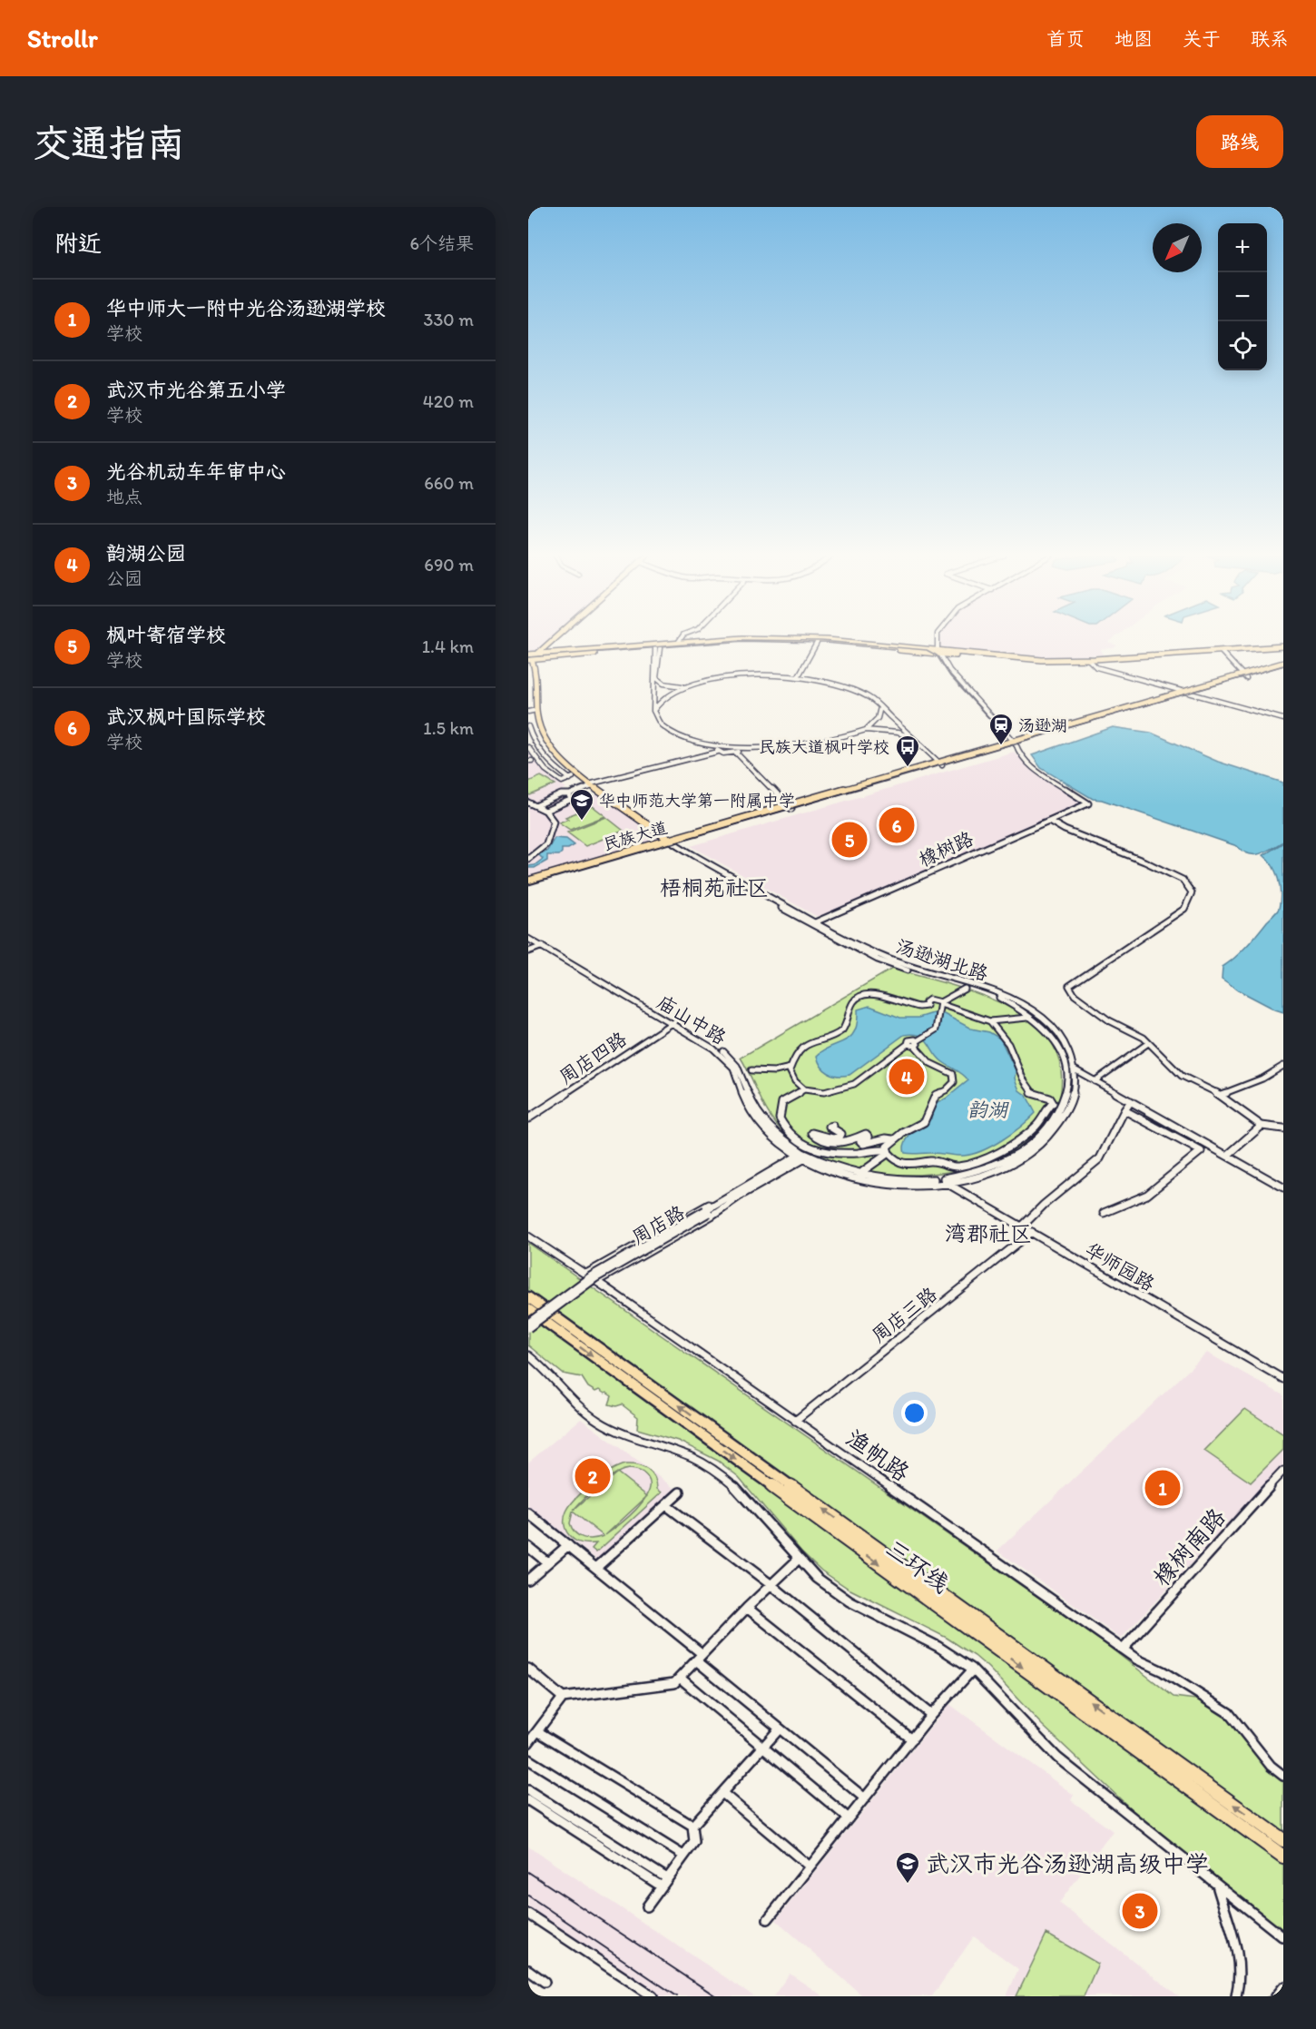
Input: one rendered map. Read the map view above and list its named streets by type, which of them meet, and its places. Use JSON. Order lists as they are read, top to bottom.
{
  "streets": {
    "highway": ["三环线"],
    "main road": ["民族大道", "汤逊湖北路"],
    "street": [
      "橡树路",
      "庙山中路",
      "周店四路",
      "周店路",
      "华师园路",
      "周店三路",
      "渔帆路",
      "橡树南路"
    ]
  },
  "crossings": [
    ["民族大道", "橡树路"],
    ["民族大道", "汤逊湖北路"],
    ["橡树路", "汤逊湖北路"],
    ["汤逊湖北路", "庙山中路"],
    ["汤逊湖北路", "周店路"],
    ["汤逊湖北路", "华师园路"],
    ["庙山中路", "周店四路"],
    ["庙山中路", "周店路"],
    ["华师园路", "周店三路"],
    ["周店三路", "渔帆路"],
    ["渔帆路", "橡树南路"]
  ],
  "districts": ["梧桐苑社区", "湾郡社区"],
  "water": ["韵湖"],
  "places": {
    "station": ["汤逊湖"],
    "bus stop": ["民族大道枫叶学校"],
    "school or university": ["华中师范大学第一附属中学", "武汉市光谷汤逊湖高级中学"]
  },
  "north": "bottom left",
  "page": {
    "header": "Strollr",
    "nav": [
      "首页",
      "地图",
      "关于",
      "联系"
    ],
    "buttons": "路线",
    "title": "交通指南",
    "heading": ["附近", "6个结果"],
    "map_buttons": ["+", "−"],
    "list": [
      {
        "mark": "1",
        "name": "华中师大一附中光谷汤逊湖学校",
        "note": "学校",
        "value": "330 m"
      },
      {
        "mark": "2",
        "name": "武汉市光谷第五小学",
        "note": "学校",
        "value": "420 m"
      },
      {
        "mark": "3",
        "name": "光谷机动车年审中心",
        "note": "地点",
        "value": "660 m"
      },
      {
        "mark": "4",
        "name": "韵湖公园",
        "note": "公园",
        "value": "690 m"
      },
      {
        "mark": "5",
        "name": "枫叶寄宿学校",
        "note": "学校",
        "value": "1.4 km"
      },
      {
        "mark": "6",
        "name": "武汉枫叶国际学校",
        "note": "学校",
        "value": "1.5 km"
      }
    ],
    "pins": [
      "6",
      "5",
      "4",
      "2",
      "1",
      "3"
    ]
  }
}
